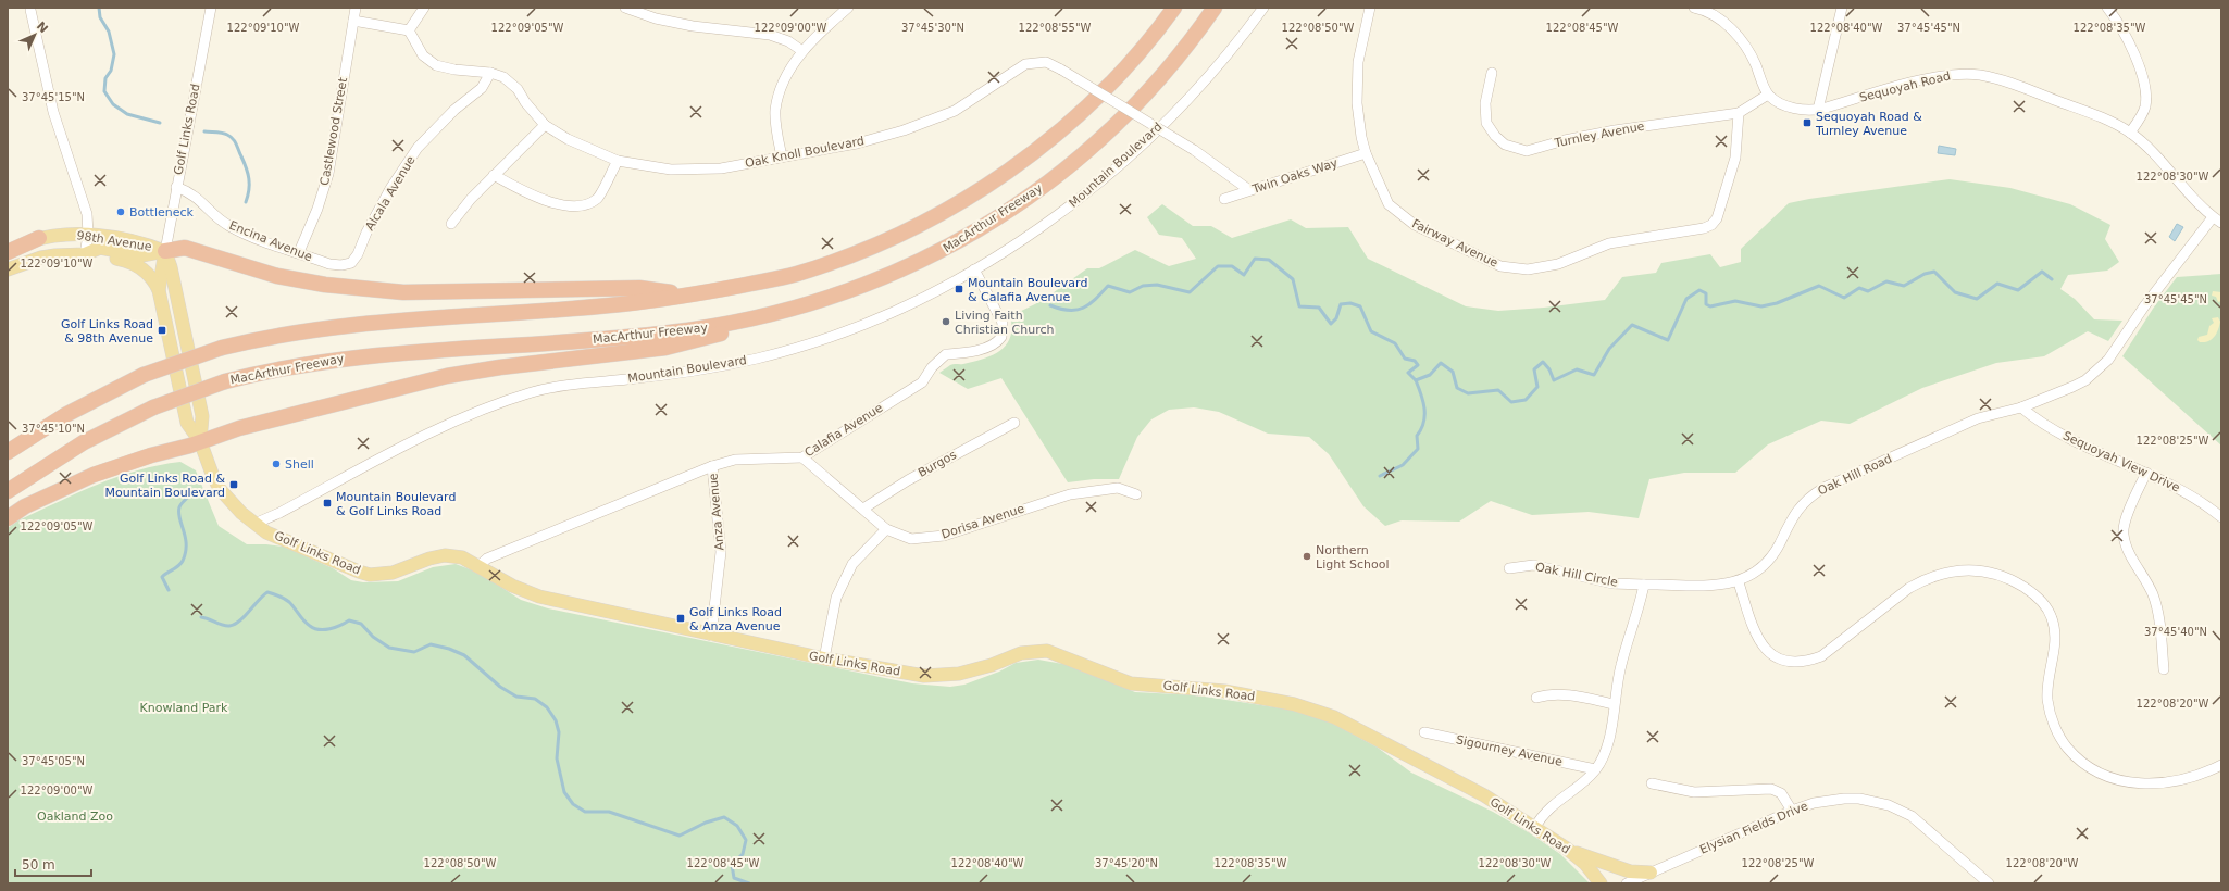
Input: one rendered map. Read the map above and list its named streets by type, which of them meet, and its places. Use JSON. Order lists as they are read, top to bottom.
{
  "streets": {
    "highway": ["MacArthur Freeway"],
    "main road": ["Golf Links Road", "98th Avenue"],
    "street": [
      "Sequoyah Road",
      "Castlewood Street",
      "Turnley Avenue",
      "Oak Knoll Boulevard",
      "Mountain Boulevard",
      "Twin Oaks Way",
      "Alcala Avenue",
      "Encina Avenue",
      "Fairway Avenue",
      "Calafia Avenue",
      "Sequoyah View Drive",
      "Burgos",
      "Oak Hill Road",
      "Anza Avenue",
      "Dorisa Avenue",
      "Oak Hill Circle",
      "Sigourney Avenue",
      "Elysian Fields Drive"
    ]
  },
  "crossings": [
    ["Sequoyah Road", "Turnley Avenue"],
    ["Sequoyah Road", "Oak Hill Road"],
    ["Golf Links Road", "Mountain Boulevard"],
    ["Golf Links Road", "98th Avenue"],
    ["Golf Links Road", "Encina Avenue"],
    ["Golf Links Road", "Calafia Avenue"],
    ["Golf Links Road", "Anza Avenue"],
    ["Castlewood Street", "Encina Avenue"],
    ["Turnley Avenue", "Fairway Avenue"],
    ["Oak Knoll Boulevard", "Twin Oaks Way"],
    ["Oak Knoll Boulevard", "Alcala Avenue"],
    ["Mountain Boulevard", "Calafia Avenue"],
    ["Twin Oaks Way", "Fairway Avenue"],
    ["Alcala Avenue", "Encina Avenue"],
    ["Calafia Avenue", "Anza Avenue"],
    ["Calafia Avenue", "Dorisa Avenue"],
    ["Sequoyah View Drive", "Oak Hill Road"],
    ["Burgos", "Dorisa Avenue"],
    ["Oak Hill Road", "Oak Hill Circle"]
  ],
  "parks": ["Knowland Park", "Oakland Zoo"],
  "places": {
    "transit": [
      "Sequoyah Road & Turnley Avenue",
      "Mountain Boulevard & Calafia Avenue",
      "Golf Links Road & 98th Avenue",
      "Golf Links Road & Mountain Boulevard",
      "Mountain Boulevard & Golf Links Road",
      "Golf Links Road & Anza Avenue"
    ],
    "other": [
      "Bottleneck",
      "Living Faith Christian Church",
      "Shell",
      "Northern Light School"
    ]
  },
  "scale_bar": "50 m",
  "north": "top right",
  "coordinates": [
    "122°09'10\"W",
    "122°09'05\"W",
    "122°09'00\"W",
    "37°45'30\"N",
    "122°08'55\"W",
    "122°08'50\"W",
    "122°08'45\"W",
    "122°08'40\"W",
    "37°45'45\"N",
    "122°08'35\"W",
    "37°45'15\"N",
    "122°08'30\"W",
    "37°45'10\"N",
    "122°08'25\"W",
    "37°45'40\"N",
    "122°08'20\"W",
    "37°45'05\"N",
    "37°45'20\"N"
  ]
}
